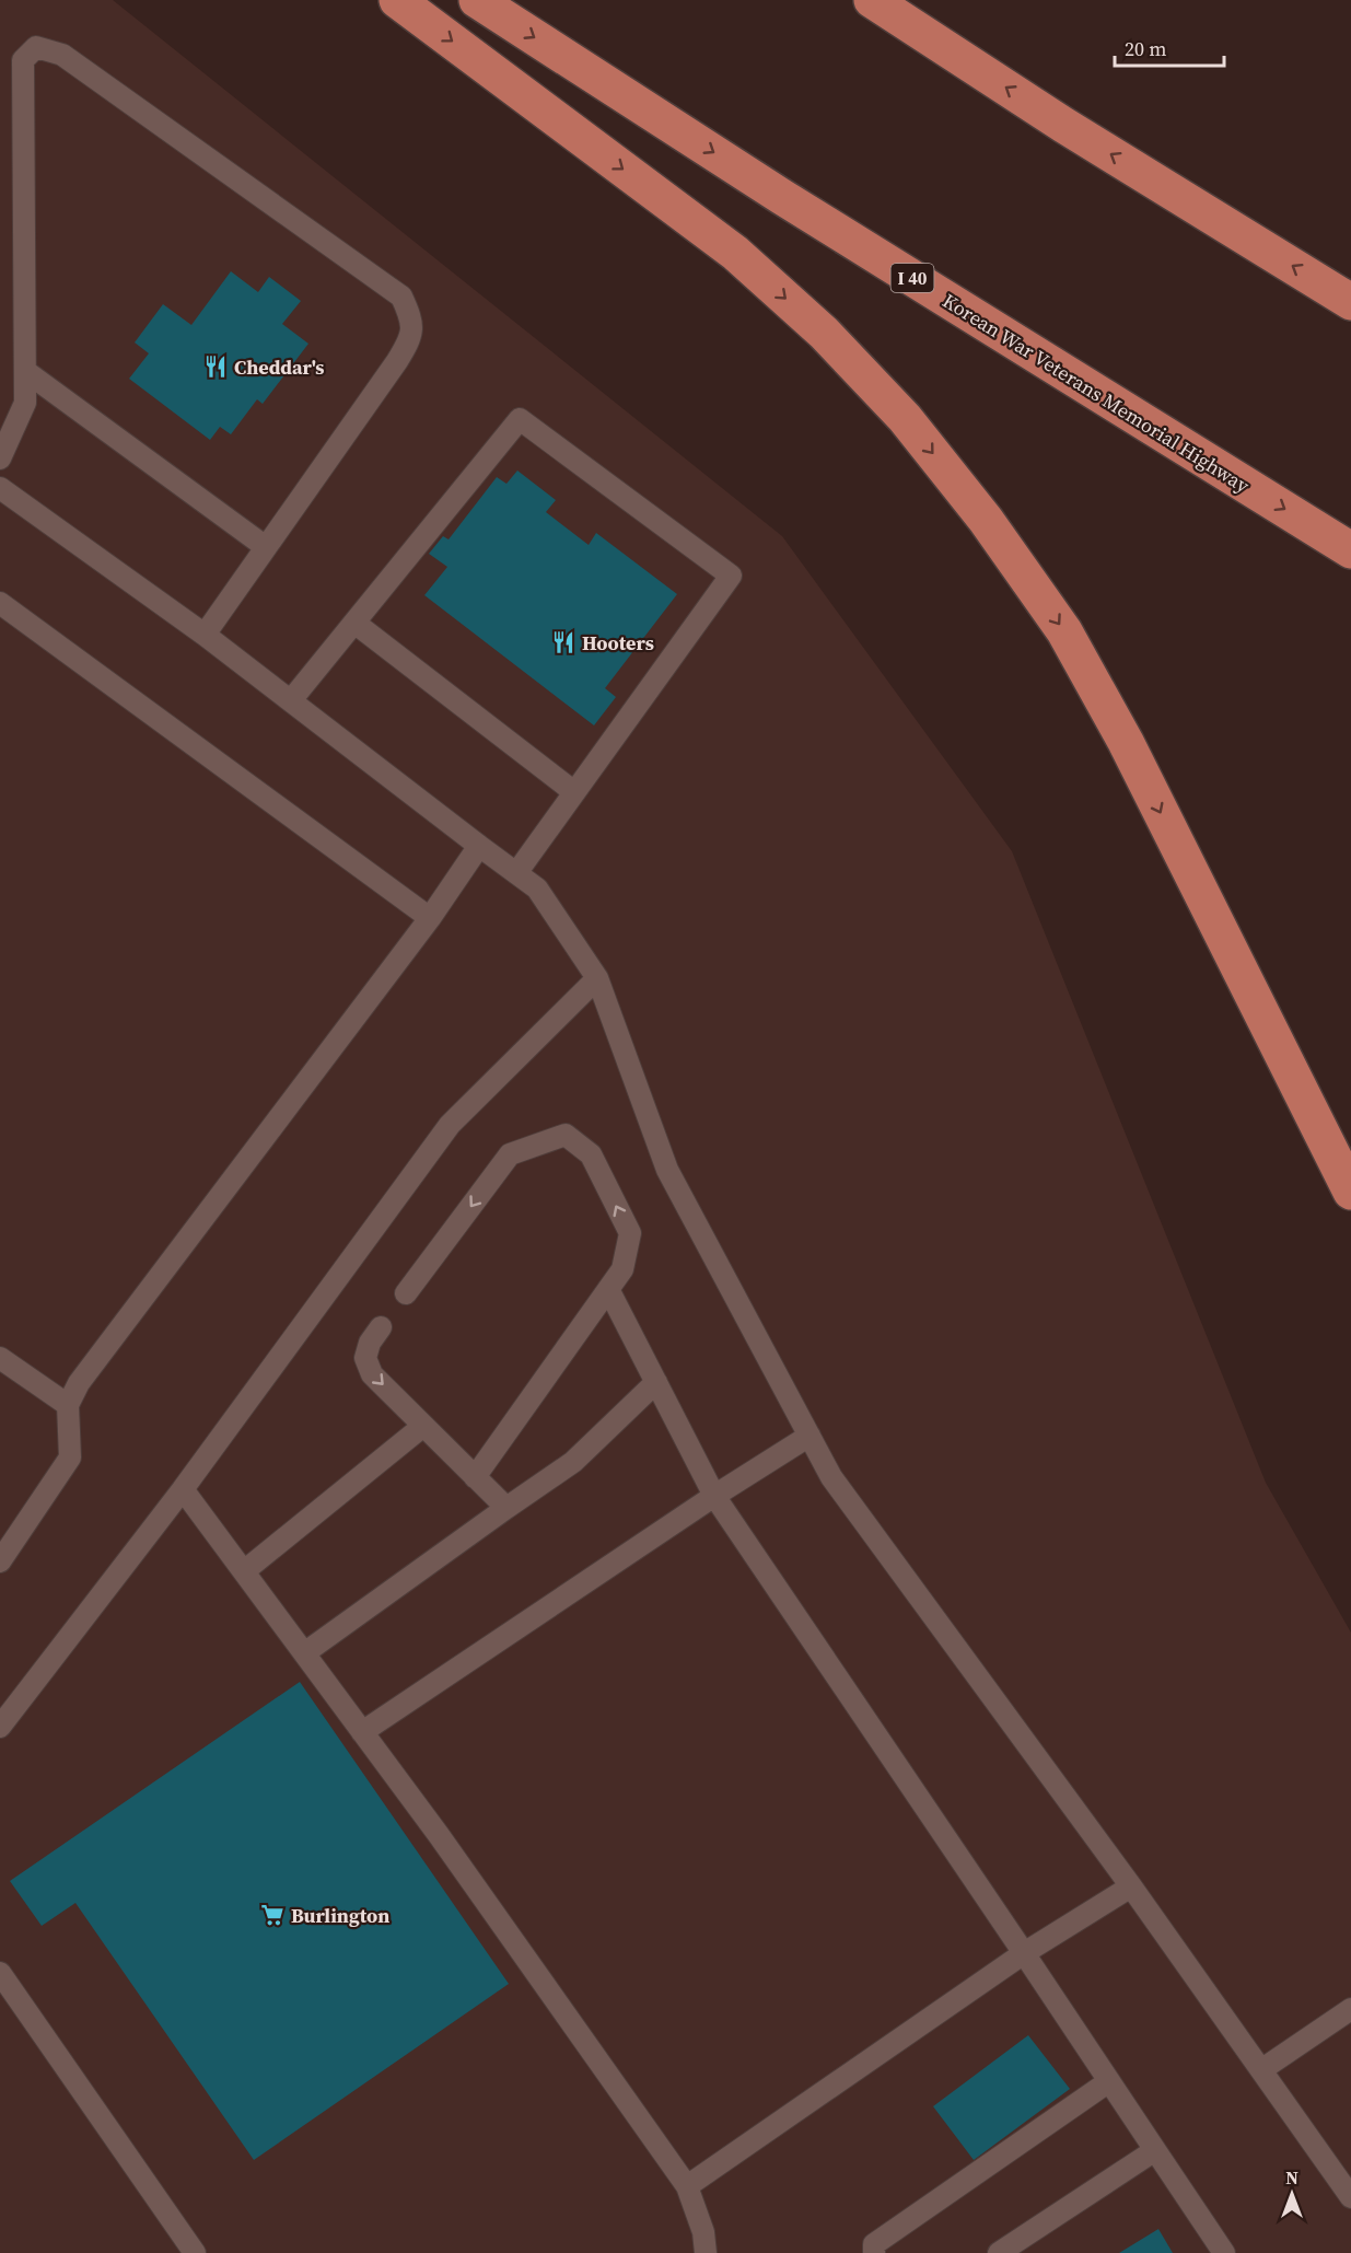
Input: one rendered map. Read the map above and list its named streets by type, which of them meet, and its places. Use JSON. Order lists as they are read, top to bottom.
{
  "streets": {
    "highway": ["I 40", "Korean War Veterans Memorial Highway"]
  },
  "places": {
    "restaurant": ["Cheddar's", "Hooters"],
    "supermarket": ["Burlington"]
  },
  "scale_bar": "20 m",
  "north": "top"
}
